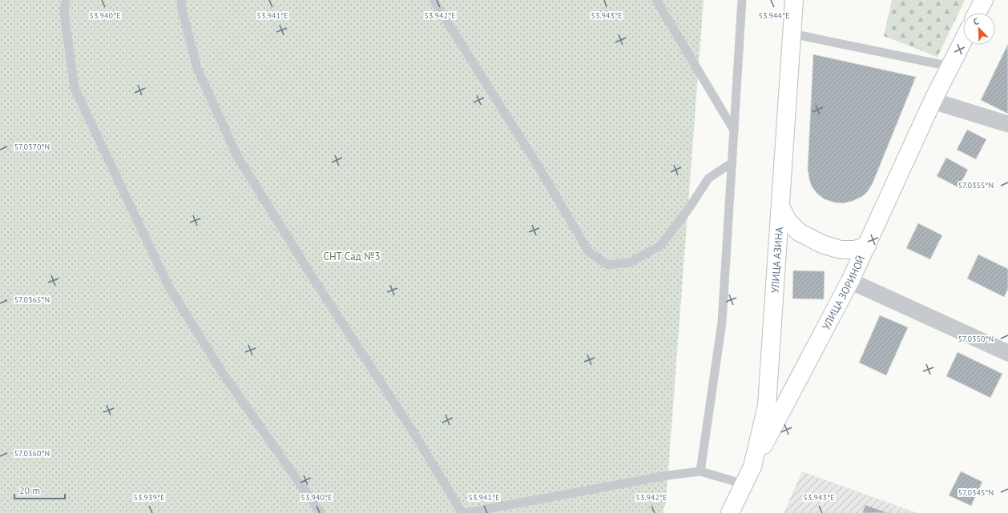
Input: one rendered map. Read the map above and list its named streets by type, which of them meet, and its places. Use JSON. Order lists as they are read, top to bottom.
{
  "streets": {
    "main road": ["УЛИЦА АЗИНА", "УЛИЦА ЗОРИНОЙ"]
  },
  "crossings": [
    ["УЛИЦА АЗИНА", "УЛИЦА ЗОРИНОЙ"]
  ],
  "parks": ["СНТ Сад №3"],
  "scale_bar": "20 m",
  "north": "top left",
  "coordinates": [
    "53.940°E",
    "53.941°E",
    "53.942°E",
    "53.943°E",
    "53.944°E",
    "57.0370°N",
    "57.0355°N",
    "57.0365°N",
    "57.0350°N",
    "57.0360°N",
    "57.0345°N",
    "53.939°E"
  ]
}
